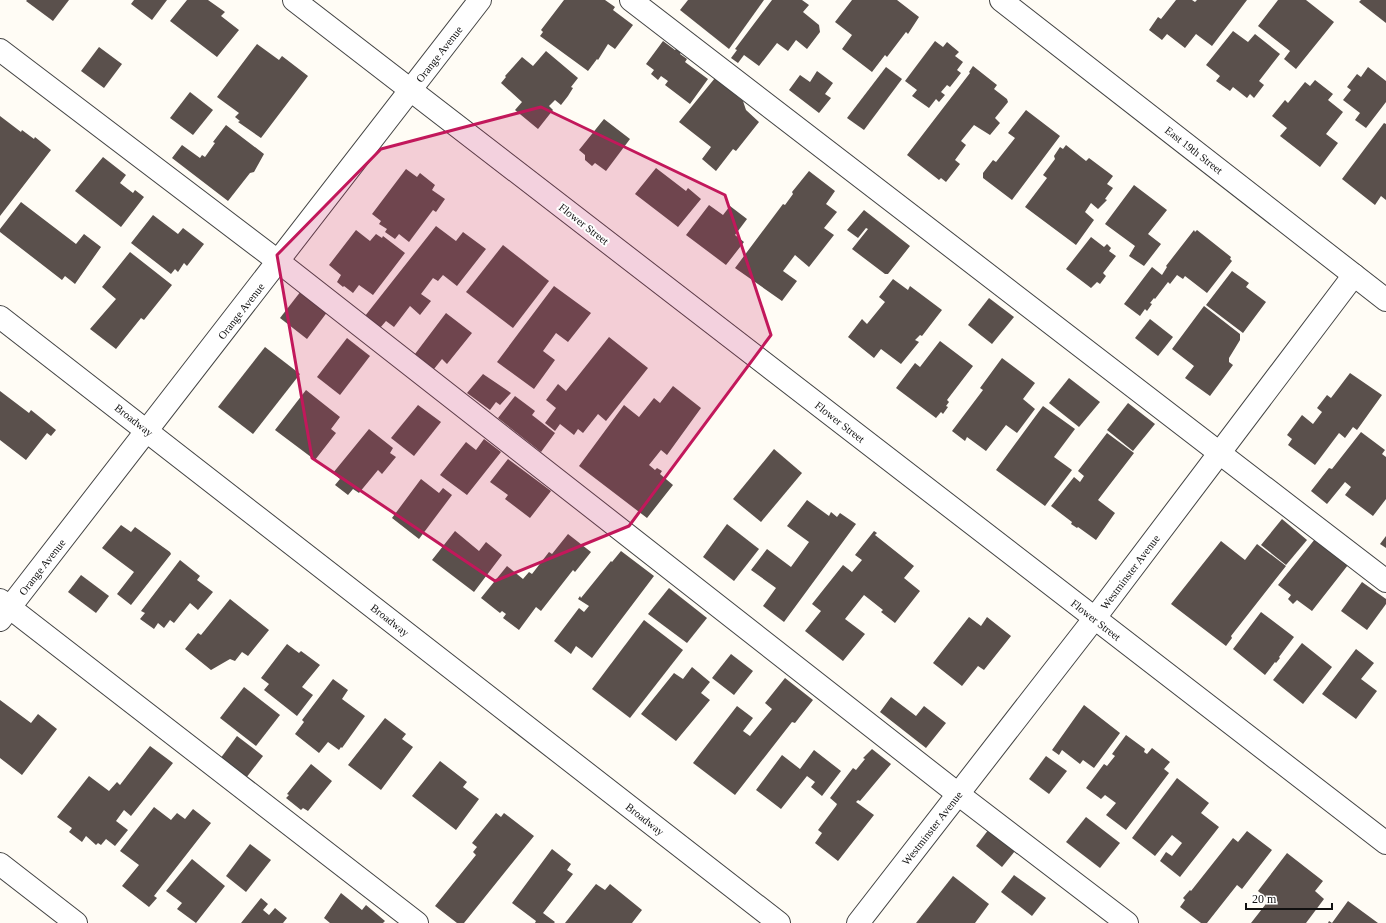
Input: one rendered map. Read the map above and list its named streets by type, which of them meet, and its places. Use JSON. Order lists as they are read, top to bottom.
{
  "streets": {
    "street": [
      "Orange Avenue",
      "East 19th Street",
      "Flower Street",
      "Broadway",
      "Westminster Avenue"
    ]
  },
  "crossings": [
    ["Orange Avenue", "Flower Street"],
    ["Orange Avenue", "Broadway"],
    ["East 19th Street", "Westminster Avenue"],
    ["Flower Street", "Westminster Avenue"]
  ],
  "scale_bar": "20 m"
}
